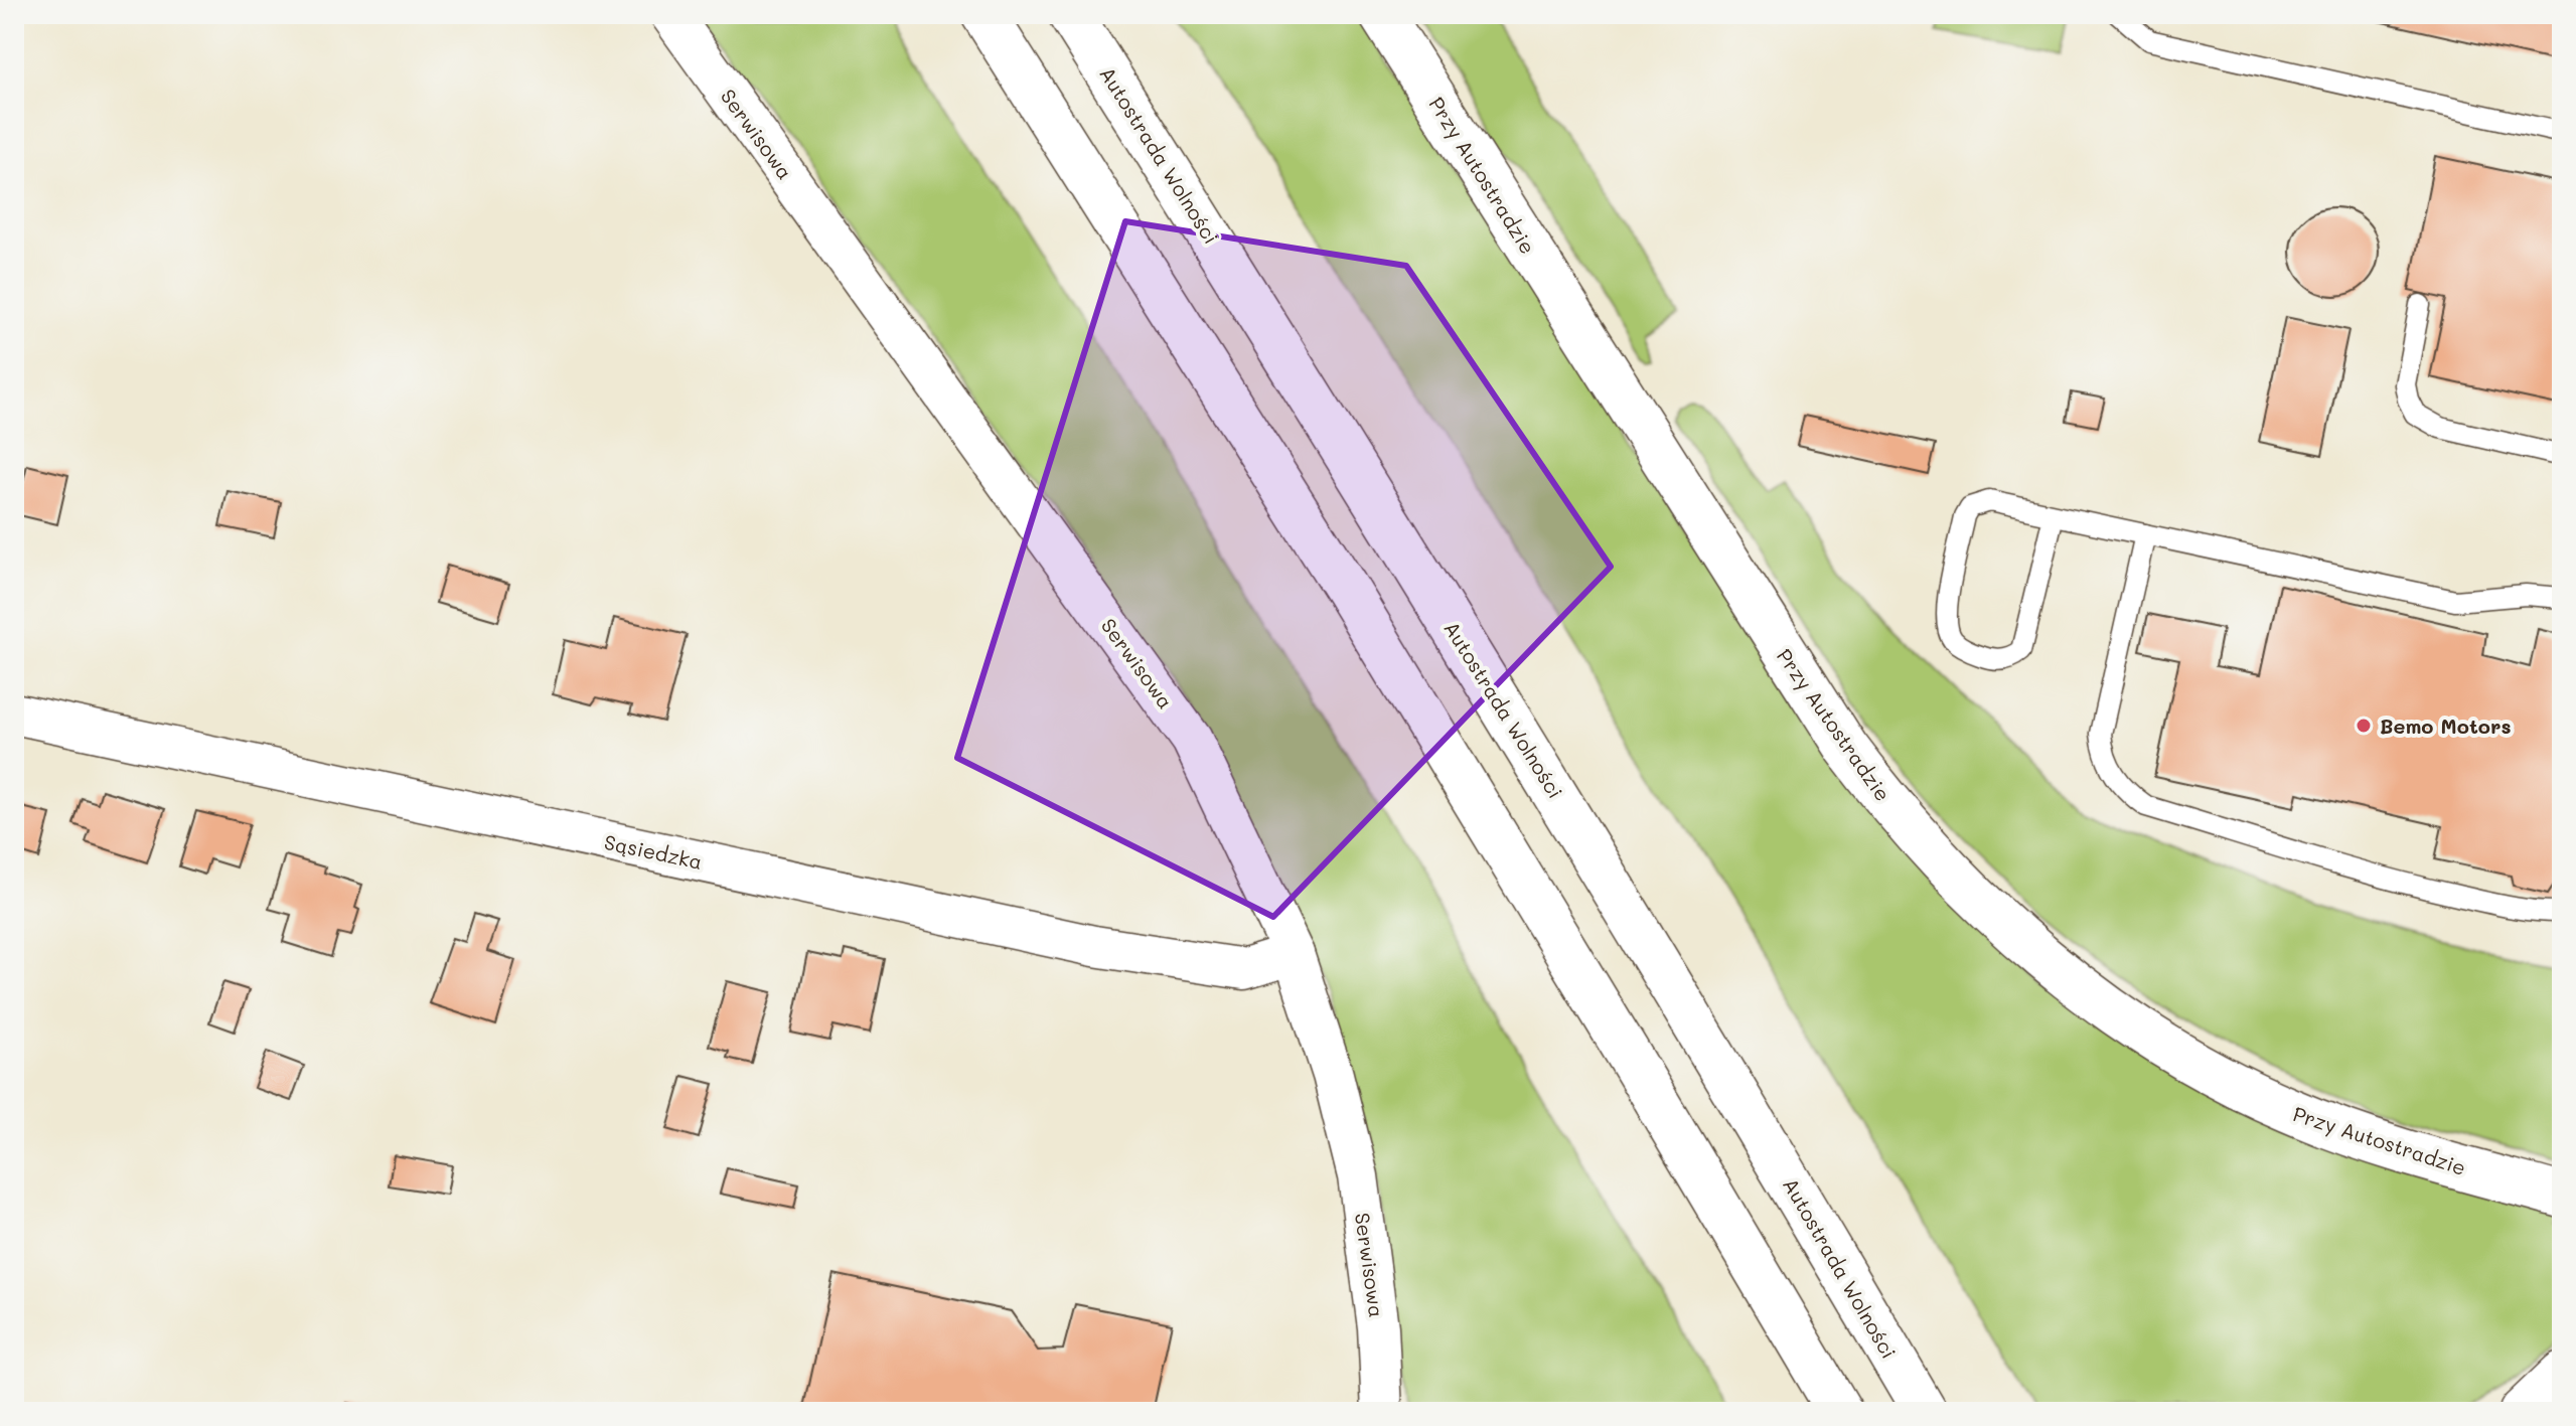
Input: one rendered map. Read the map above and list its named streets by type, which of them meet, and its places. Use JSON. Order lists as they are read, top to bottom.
{
  "streets": {
    "main road": ["Autostrada Wolności", "Przy Autostradzie"],
    "street": ["Serwisowa", "Sąsiedzka"]
  },
  "crossings": [
    ["Serwisowa", "Sąsiedzka"]
  ],
  "places": ["Bemo Motors"]
}
